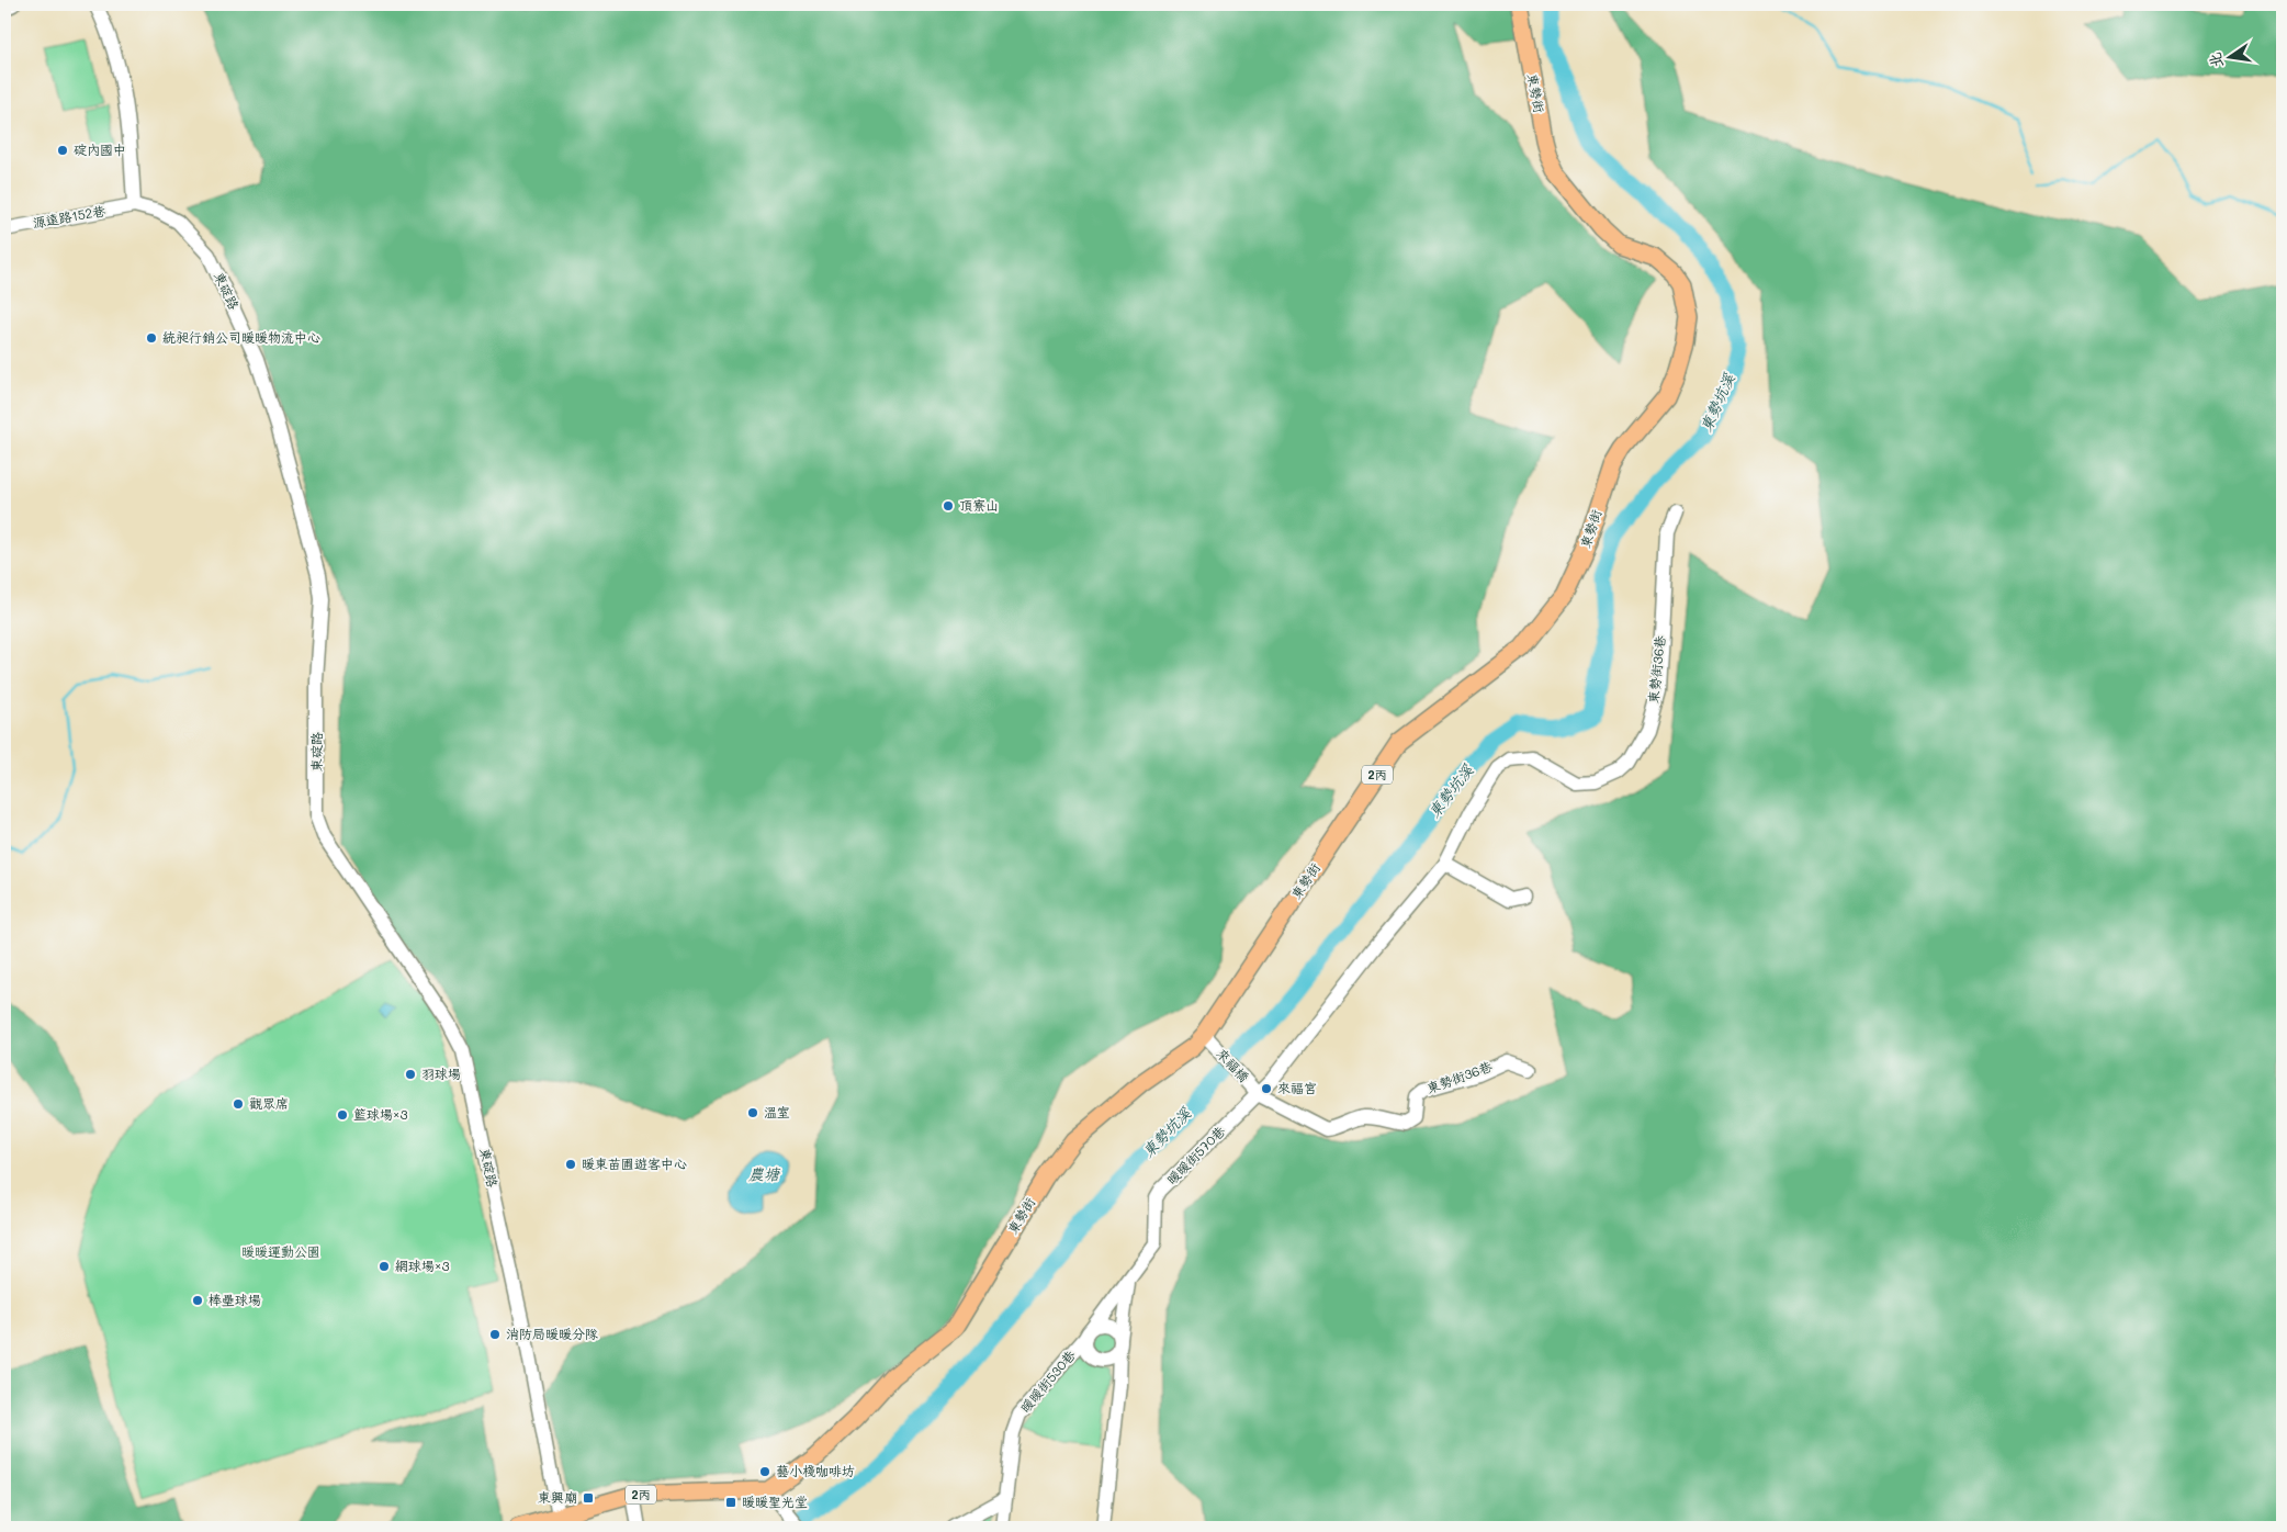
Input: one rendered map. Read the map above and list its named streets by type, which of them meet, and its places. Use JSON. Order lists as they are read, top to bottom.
{
  "streets": {
    "main road": ["東勢街", "2丙"],
    "street": [
      "源遠路152巷",
      "東碇路",
      "東勢街36巷",
      "來福橋",
      "暖暖街570巷",
      "暖暖街530巷"
    ]
  },
  "crossings": [
    ["東勢街", "2丙"],
    ["東勢街", "來福橋"],
    ["源遠路152巷", "東碇路"],
    ["東碇路", "2丙"],
    ["東勢街36巷", "來福橋"],
    ["東勢街36巷", "暖暖街570巷"],
    ["來福橋", "暖暖街570巷"],
    ["暖暖街570巷", "暖暖街530巷"]
  ],
  "water": ["東勢坑溪", "農塘"],
  "parks": ["暖暖運動公園"],
  "places": {
    "other": [
      "碇內國中",
      "統昶行銷公司暖暖物流中心",
      "頂寮山",
      "羽球場",
      "來福宮",
      "觀眾席",
      "溫室",
      "籃球場×3",
      "暖東苗圃遊客中心",
      "網球場×3",
      "棒壘球場",
      "消防局暖暖分隊",
      "藝小棧咖啡坊"
    ],
    "transit": ["東興廟", "暖暖聖光堂"]
  },
  "north": "left"
}
